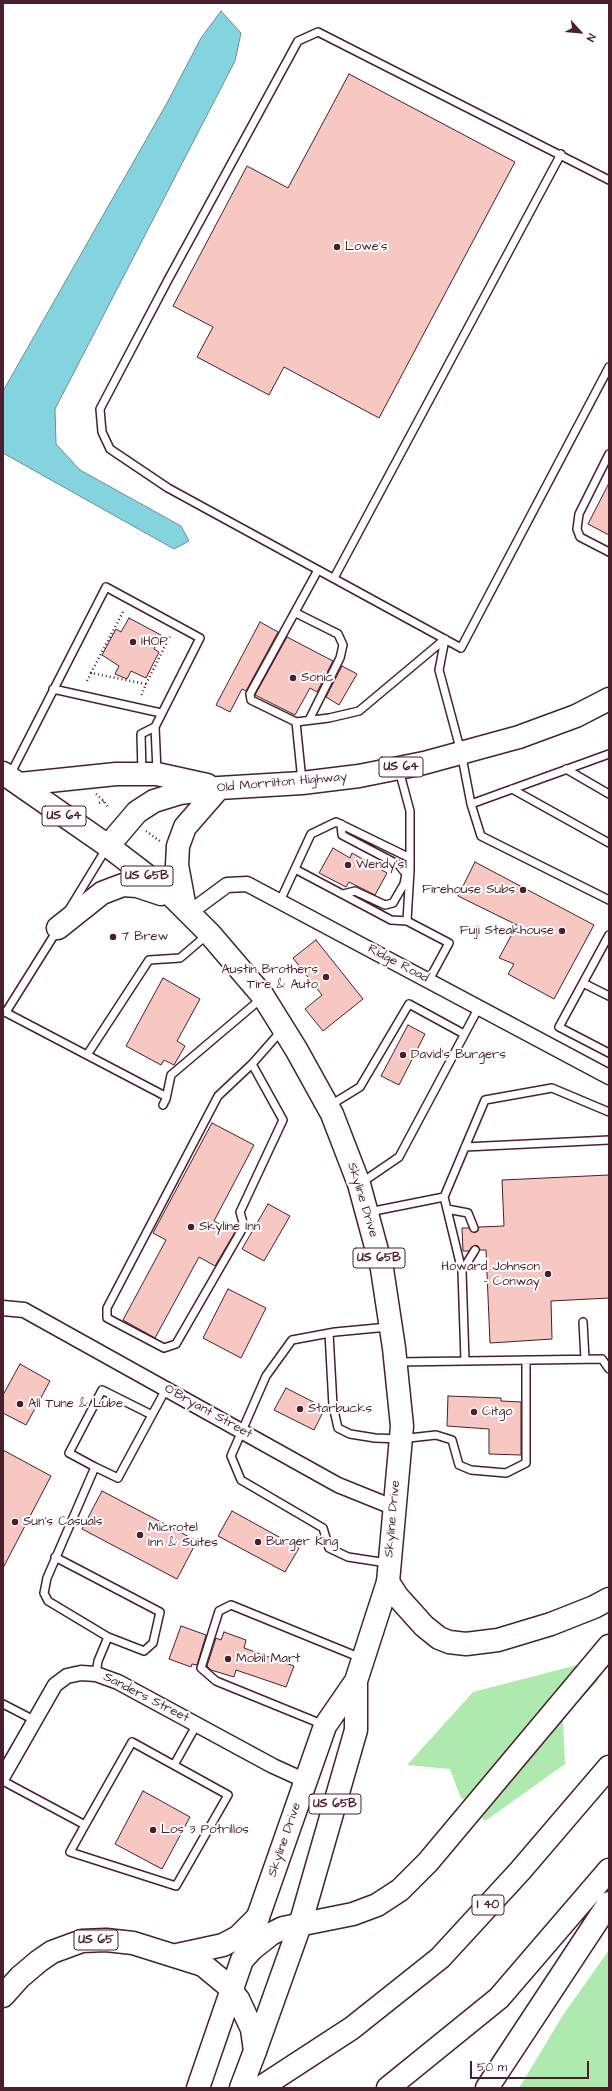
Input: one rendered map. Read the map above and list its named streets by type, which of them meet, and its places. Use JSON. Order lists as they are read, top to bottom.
{
  "streets": {
    "main road": [
      "US 64",
      "Old Morrilton Highway",
      "US 65B",
      "Skyline Drive",
      "I 40",
      "US 65"
    ],
    "street": ["Ridge Road", "O'Bryant Street", "Sanders Street"]
  },
  "crossings": [
    ["US 64", "Old Morrilton Highway"],
    ["US 64", "Skyline Drive"],
    ["Old Morrilton Highway", "Skyline Drive"],
    ["US 65B", "Skyline Drive"],
    ["US 65B", "US 65"],
    ["Ridge Road", "Skyline Drive"],
    ["Skyline Drive", "O'Bryant Street"],
    ["Skyline Drive", "Sanders Street"],
    ["Skyline Drive", "US 65"]
  ],
  "places": [
    "Lowe's",
    "IHOP",
    "Sonic",
    "Wendy's",
    "Firehouse Subs",
    "Fuji Steakhouse",
    "7 Brew",
    "Austin Brothers Tire & Auto",
    "David's Burgers",
    "Skyline Inn",
    "Howard Johnson - Conway",
    "All Tune & Lube",
    "Starbucks",
    "Citgo",
    "Sun's Casuals",
    "Microtel Inn & Suites",
    "Burger King",
    "Mobil Mart",
    "Los 3 Potrillos"
  ],
  "scale_bar": "50 m",
  "north": "bottom right"
}
